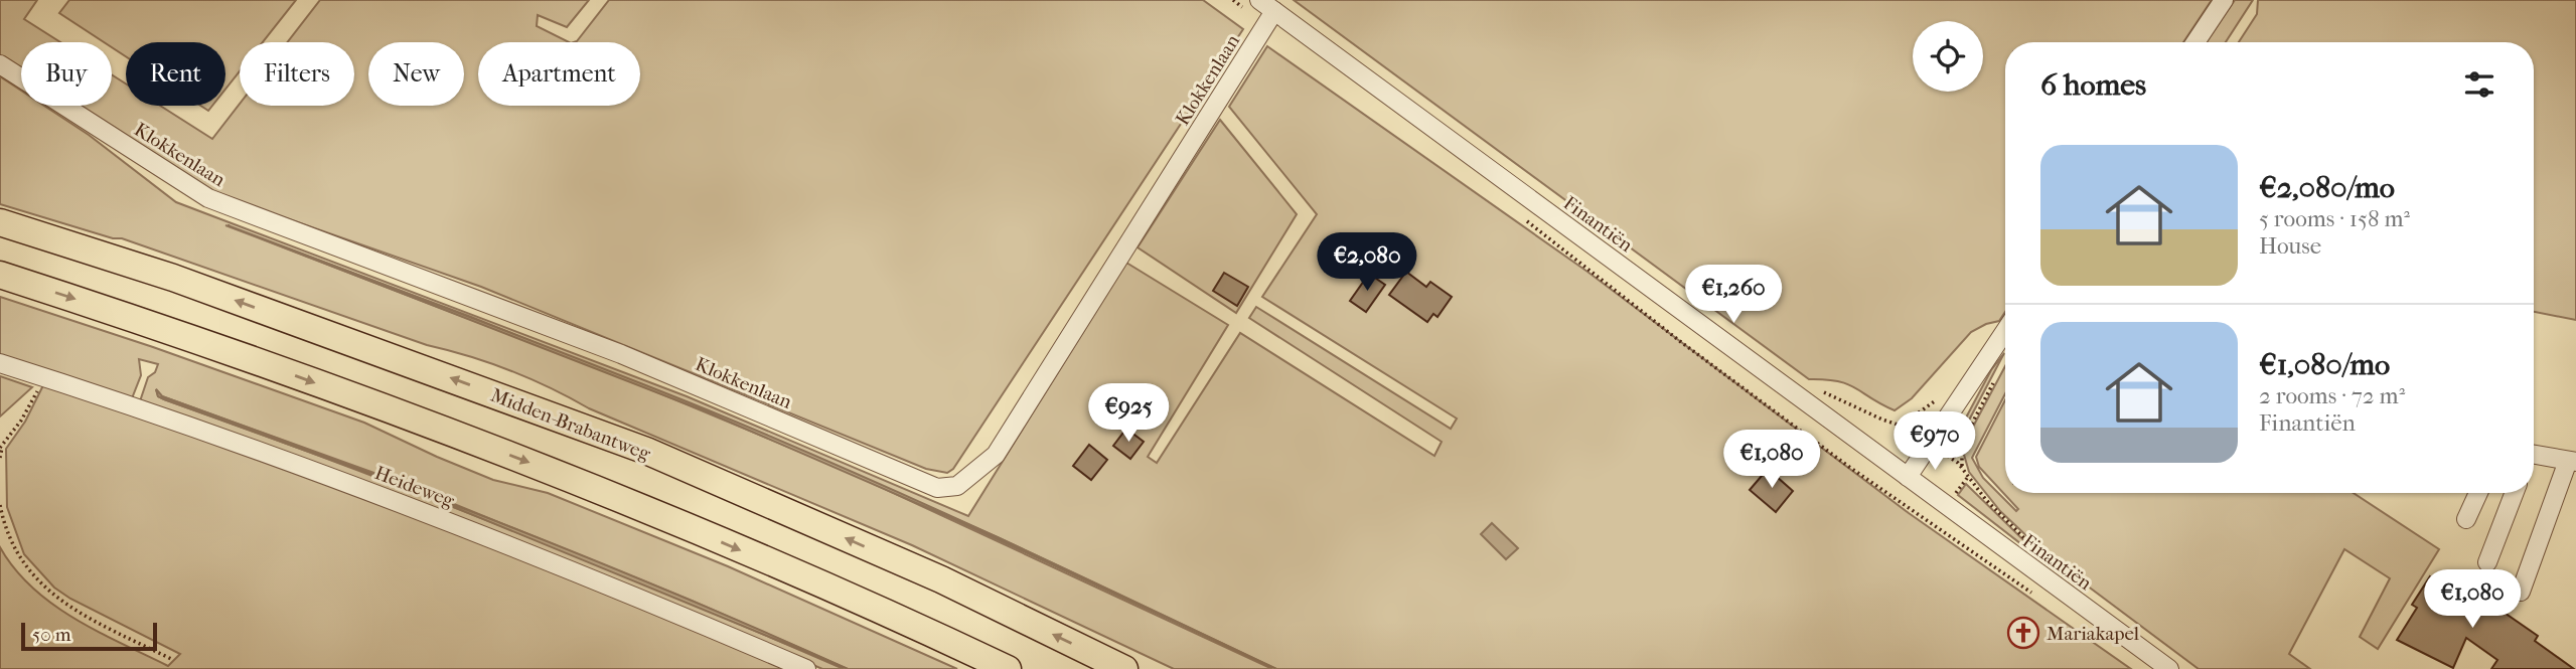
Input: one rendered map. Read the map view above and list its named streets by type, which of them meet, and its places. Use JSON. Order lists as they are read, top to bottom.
{
  "streets": {
    "highway": ["Midden-Brabantweg"],
    "street": ["Klokkenlaan", "Finantiën", "Heideweg"]
  },
  "crossings": [
    ["Klokkenlaan", "Finantiën"]
  ],
  "places": {
    "church": ["Mariakapel"]
  },
  "scale_bar": "50 m",
  "page": {
    "chip": [
      "Buy",
      "Rent",
      "Filters",
      "New",
      "Apartment"
    ],
    "heading": "6 homes",
    "list": [
      {
        "name": "€2,080/mo",
        "note": "5 rooms · 158 m² · House"
      },
      {
        "name": "€1,080/mo",
        "note": "2 rooms · 72 m² · Finantiën"
      }
    ],
    "price": [
      "€2,080",
      "€1,260",
      "€925",
      "€970",
      "€1,080",
      "€1,080"
    ],
    "scale": "50 m"
  }
}
